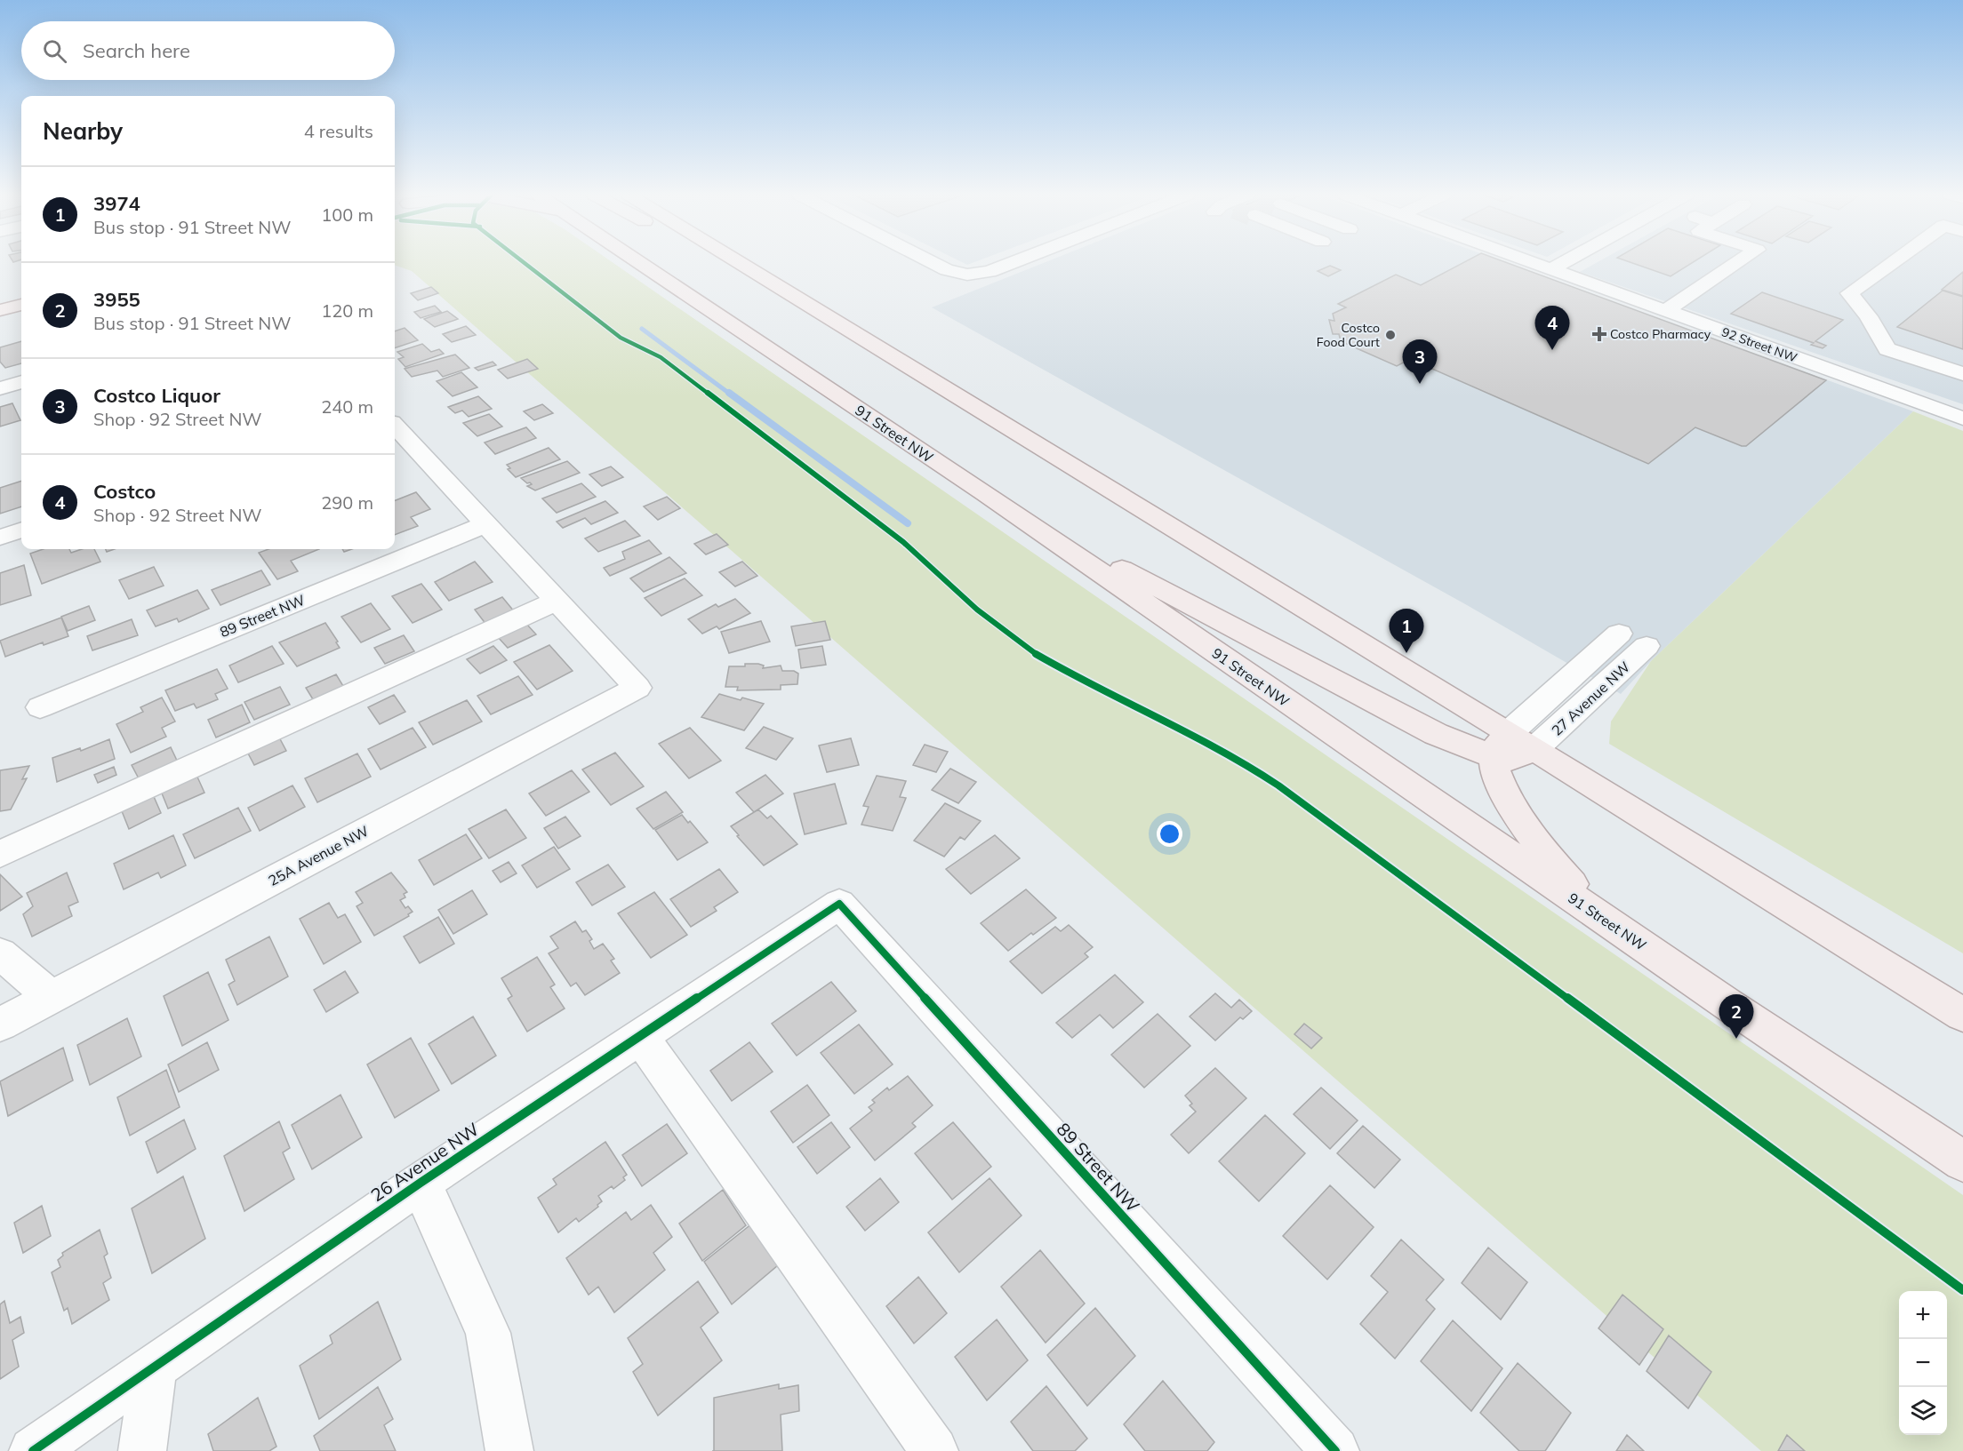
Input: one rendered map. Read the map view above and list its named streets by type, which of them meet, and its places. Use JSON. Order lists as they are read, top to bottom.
{
  "streets": {
    "main road": ["91 Street NW"],
    "street": [
      "92 Street NW",
      "89 Street NW",
      "27 Avenue NW",
      "25A Avenue NW",
      "26 Avenue NW"
    ]
  },
  "crossings": [
    ["89 Street NW", "26 Avenue NW"]
  ],
  "places": {
    "health": ["Costco Pharmacy"],
    "other": ["Costco Food Court"]
  },
  "page": {
    "search": "Search here",
    "heading": ["Nearby", "4 results"],
    "list": [
      {
        "mark": "1",
        "name": "3974",
        "note": "Bus stop · 91 Street NW",
        "value": "100 m"
      },
      {
        "mark": "2",
        "name": "3955",
        "note": "Bus stop · 91 Street NW",
        "value": "120 m"
      },
      {
        "mark": "3",
        "name": "Costco Liquor",
        "note": "Shop · 92 Street NW",
        "value": "240 m"
      },
      {
        "mark": "4",
        "name": "Costco",
        "note": "Shop · 92 Street NW",
        "value": "290 m"
      }
    ],
    "pins": [
      "4",
      "3",
      "1",
      "2"
    ],
    "map_buttons": ["+", "−"]
  }
}
